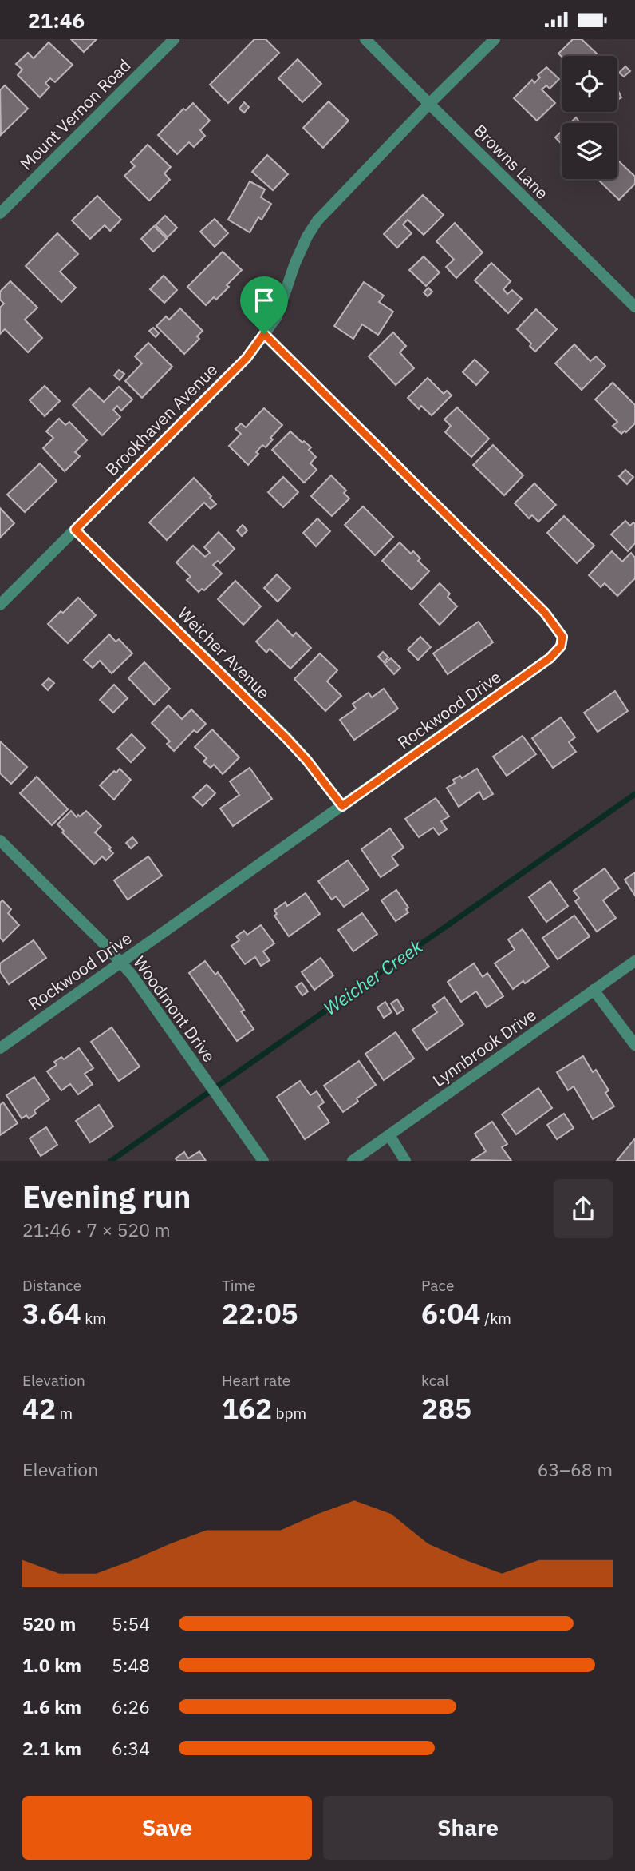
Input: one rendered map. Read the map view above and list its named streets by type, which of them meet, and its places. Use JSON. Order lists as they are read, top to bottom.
{
  "streets": {
    "street": [
      "Mount Vernon Road",
      "Browns Lane",
      "Brookhaven Avenue",
      "Weicher Avenue",
      "Rockwood Drive",
      "Woodmont Drive",
      "Lynnbrook Drive"
    ]
  },
  "crossings": [
    ["Browns Lane", "Brookhaven Avenue"],
    ["Brookhaven Avenue", "Weicher Avenue"],
    ["Brookhaven Avenue", "Rockwood Drive"],
    ["Weicher Avenue", "Rockwood Drive"],
    ["Rockwood Drive", "Woodmont Drive"]
  ],
  "water": ["Weicher Creek"],
  "page": {
    "status": "21:46",
    "heading": ["Evening run", "21:46 · 7 × 520 m"],
    "stats": [
      ["Distance", "3.64 km"],
      ["Time", "22:05"],
      ["Pace", "6:04 /km"],
      ["Elevation", "42 m"],
      ["Heart rate", "162 bpm"],
      ["kcal", "285"]
    ],
    "chart": ["Elevation", "63–68 m"],
    "list": [
      {
        "name": "520 m",
        "note": "5:54"
      },
      {
        "name": "1.0 km",
        "note": "5:48"
      },
      {
        "name": "1.6 km",
        "note": "6:26"
      },
      {
        "name": "2.1 km",
        "note": "6:34"
      }
    ],
    "buttons": ["Save", "Share"]
  }
}
